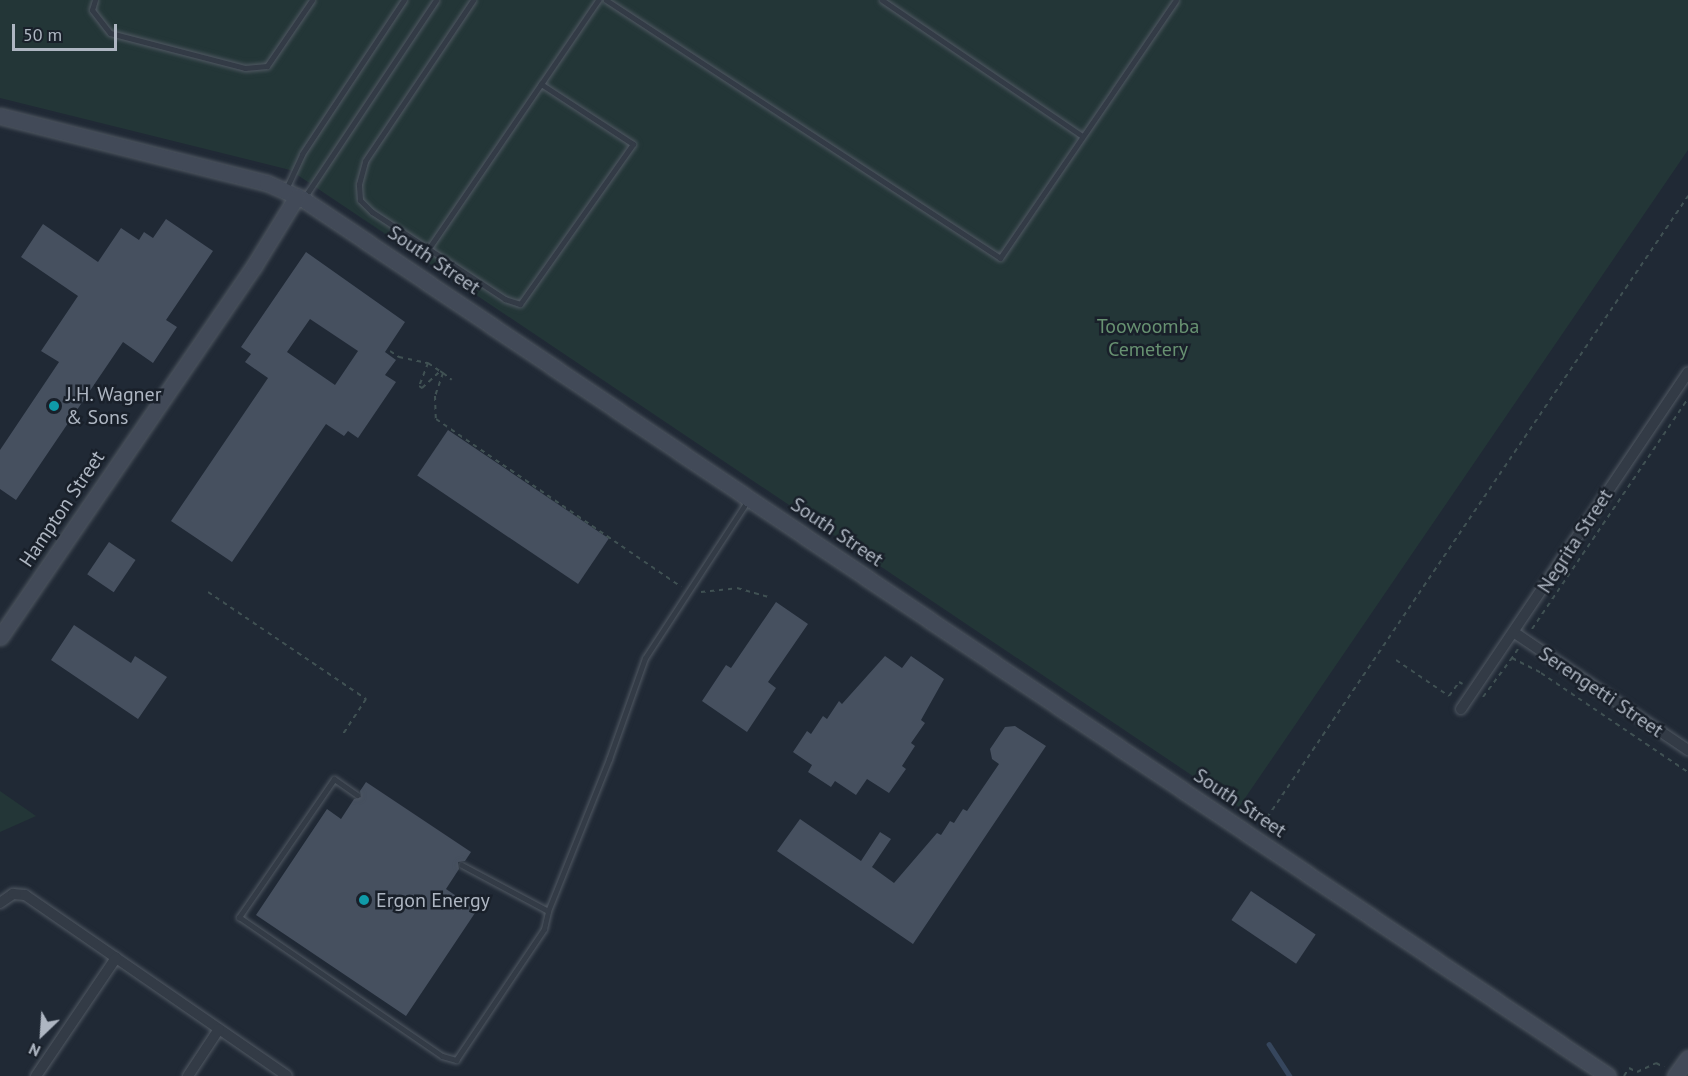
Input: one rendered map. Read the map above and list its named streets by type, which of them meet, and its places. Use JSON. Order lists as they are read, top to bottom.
{
  "streets": {
    "street": [
      "South Street",
      "Hampton Street",
      "Negrita Street",
      "Serengetti Street"
    ]
  },
  "crossings": [
    ["South Street", "Hampton Street"],
    ["Negrita Street", "Serengetti Street"]
  ],
  "parks": ["Toowoomba Cemetery"],
  "places": ["J.H. Wagner & Sons", "Ergon Energy"],
  "scale_bar": "50 m",
  "north": "bottom left"
}
